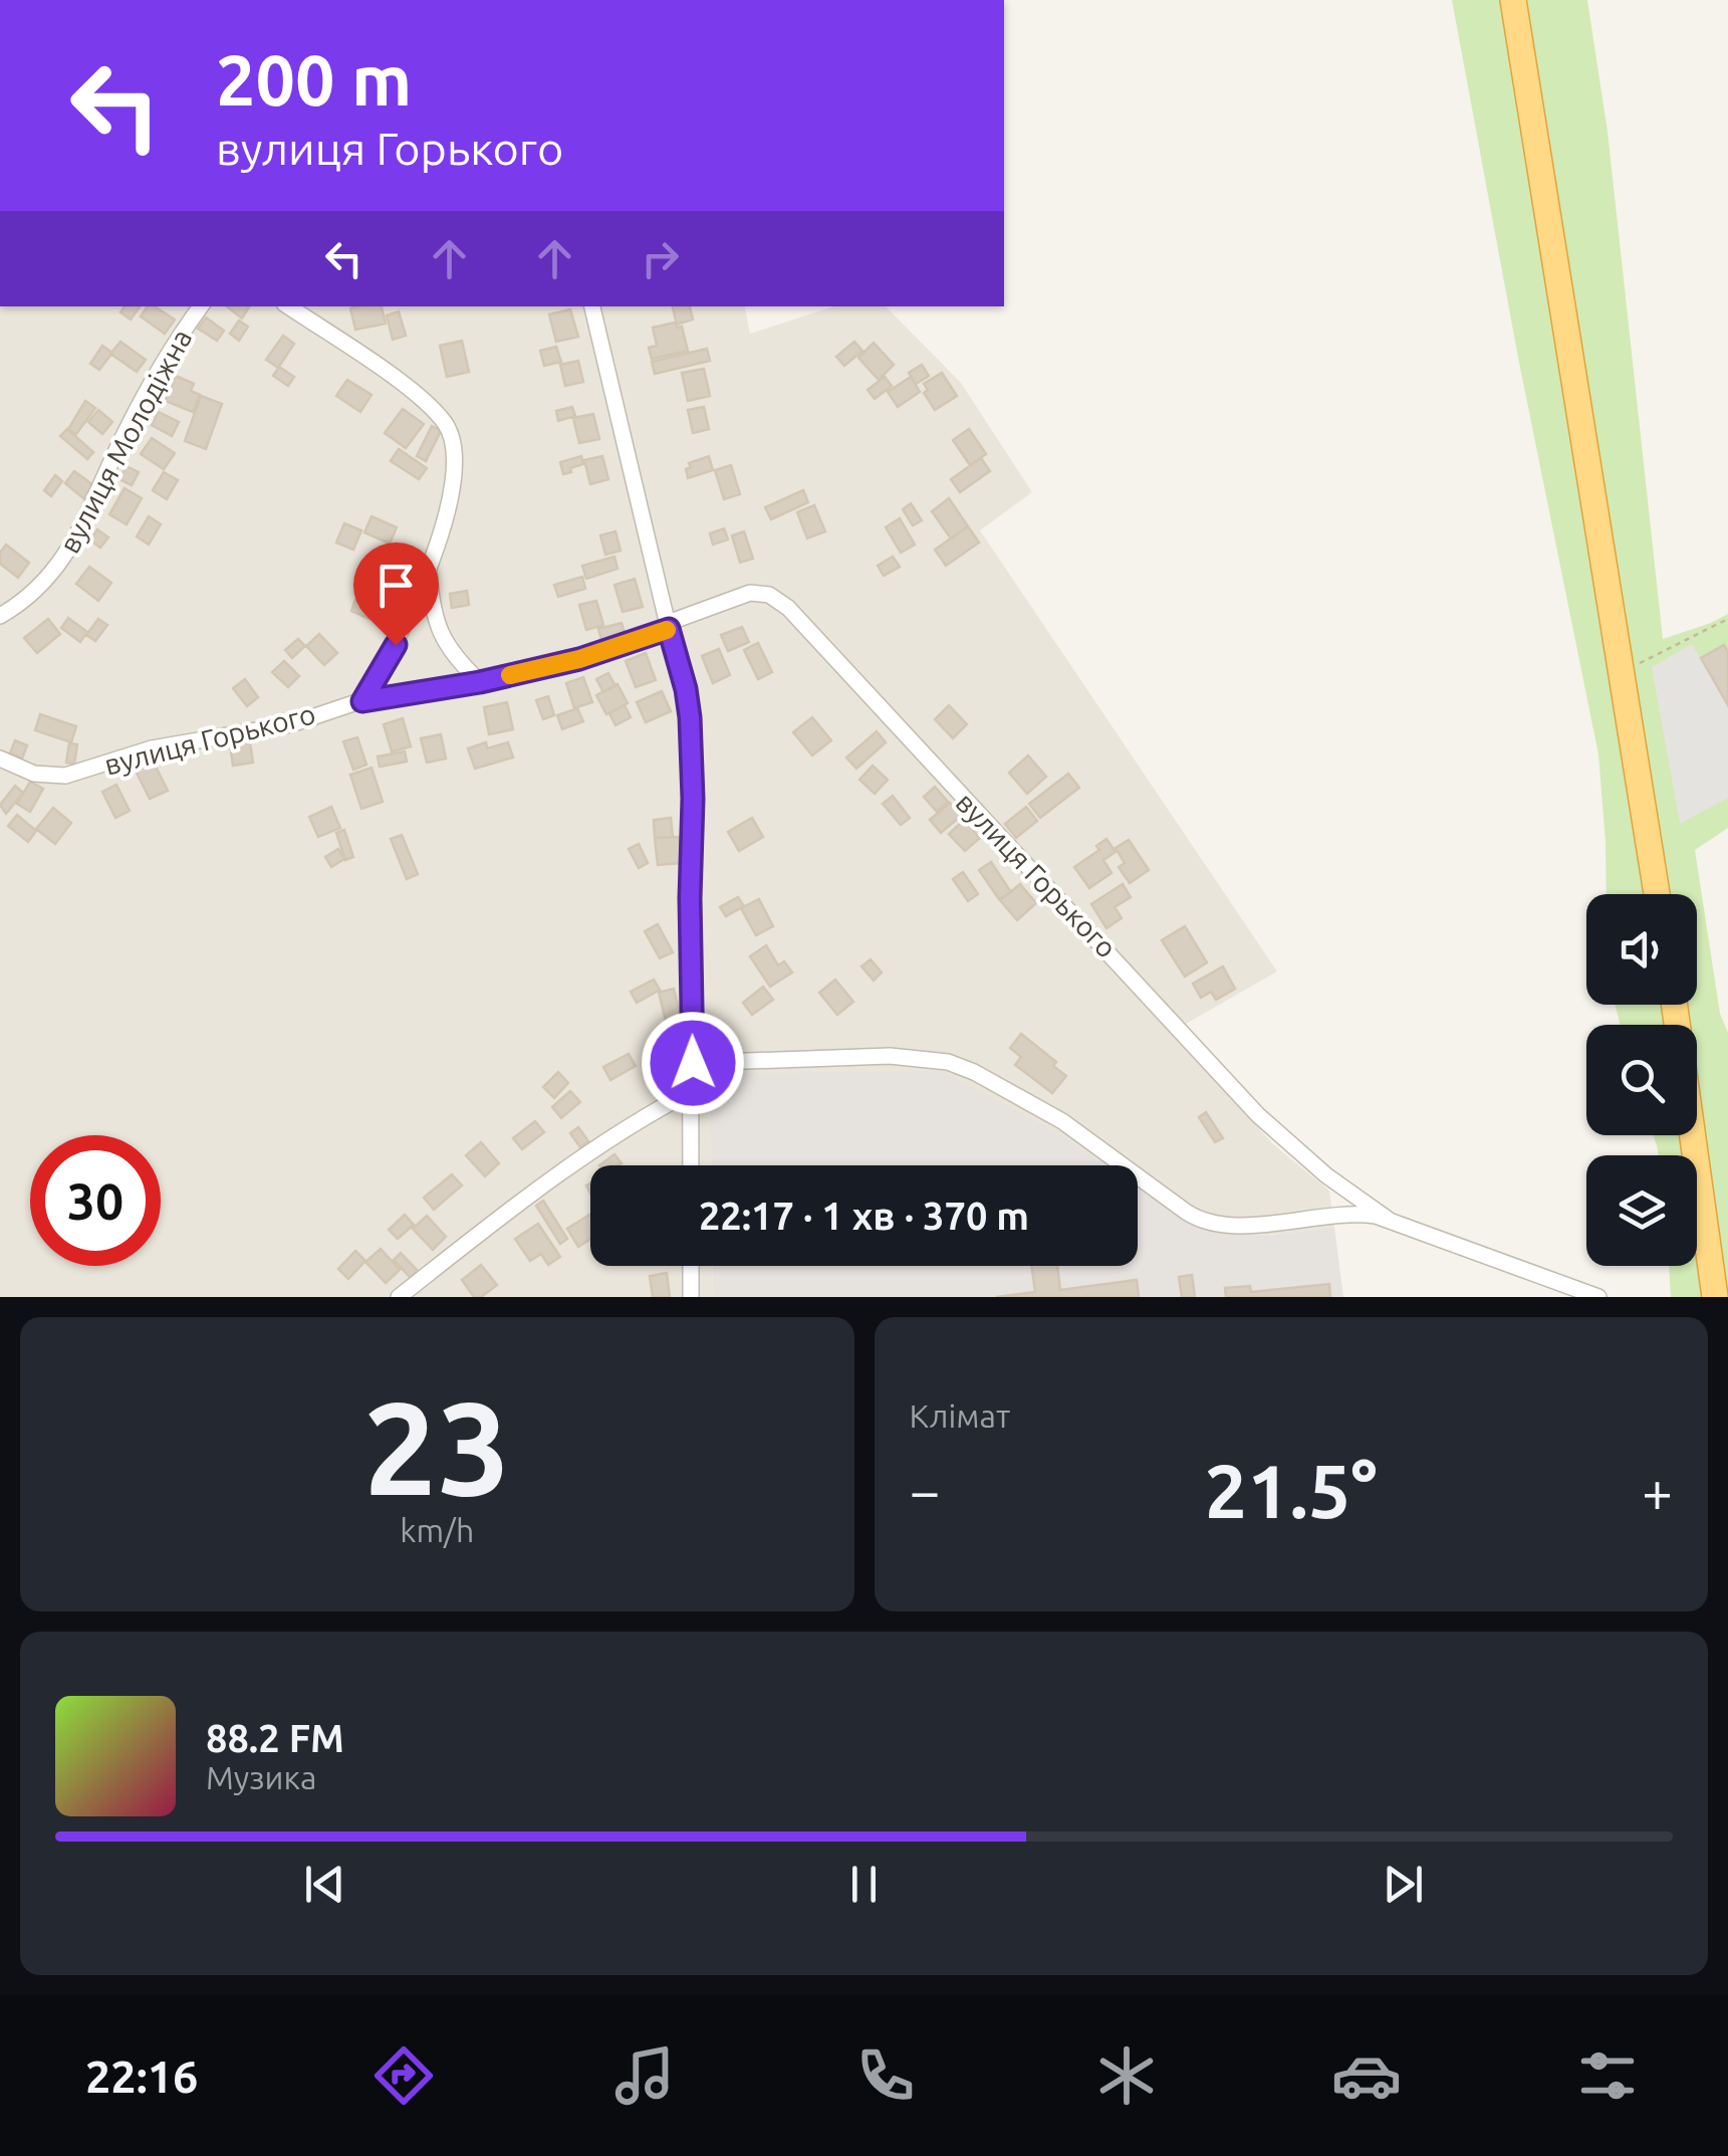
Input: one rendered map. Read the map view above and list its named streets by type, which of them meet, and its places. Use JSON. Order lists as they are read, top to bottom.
{
  "streets": {
    "street": ["вулиця Молодіжна", "вулиця Горького"]
  },
  "page": {
    "turn": ["200 m", "вулиця Горького"],
    "limit": "30",
    "trip": "22:17 · 1 хв · 370 m",
    "tile": [
      ["23", "km/h"],
      "Клімат"
    ],
    "heat": ["−", "21.5°", "+"],
    "song": ["88.2 FM", "Музика"],
    "tabs": "22:16"
  }
}
